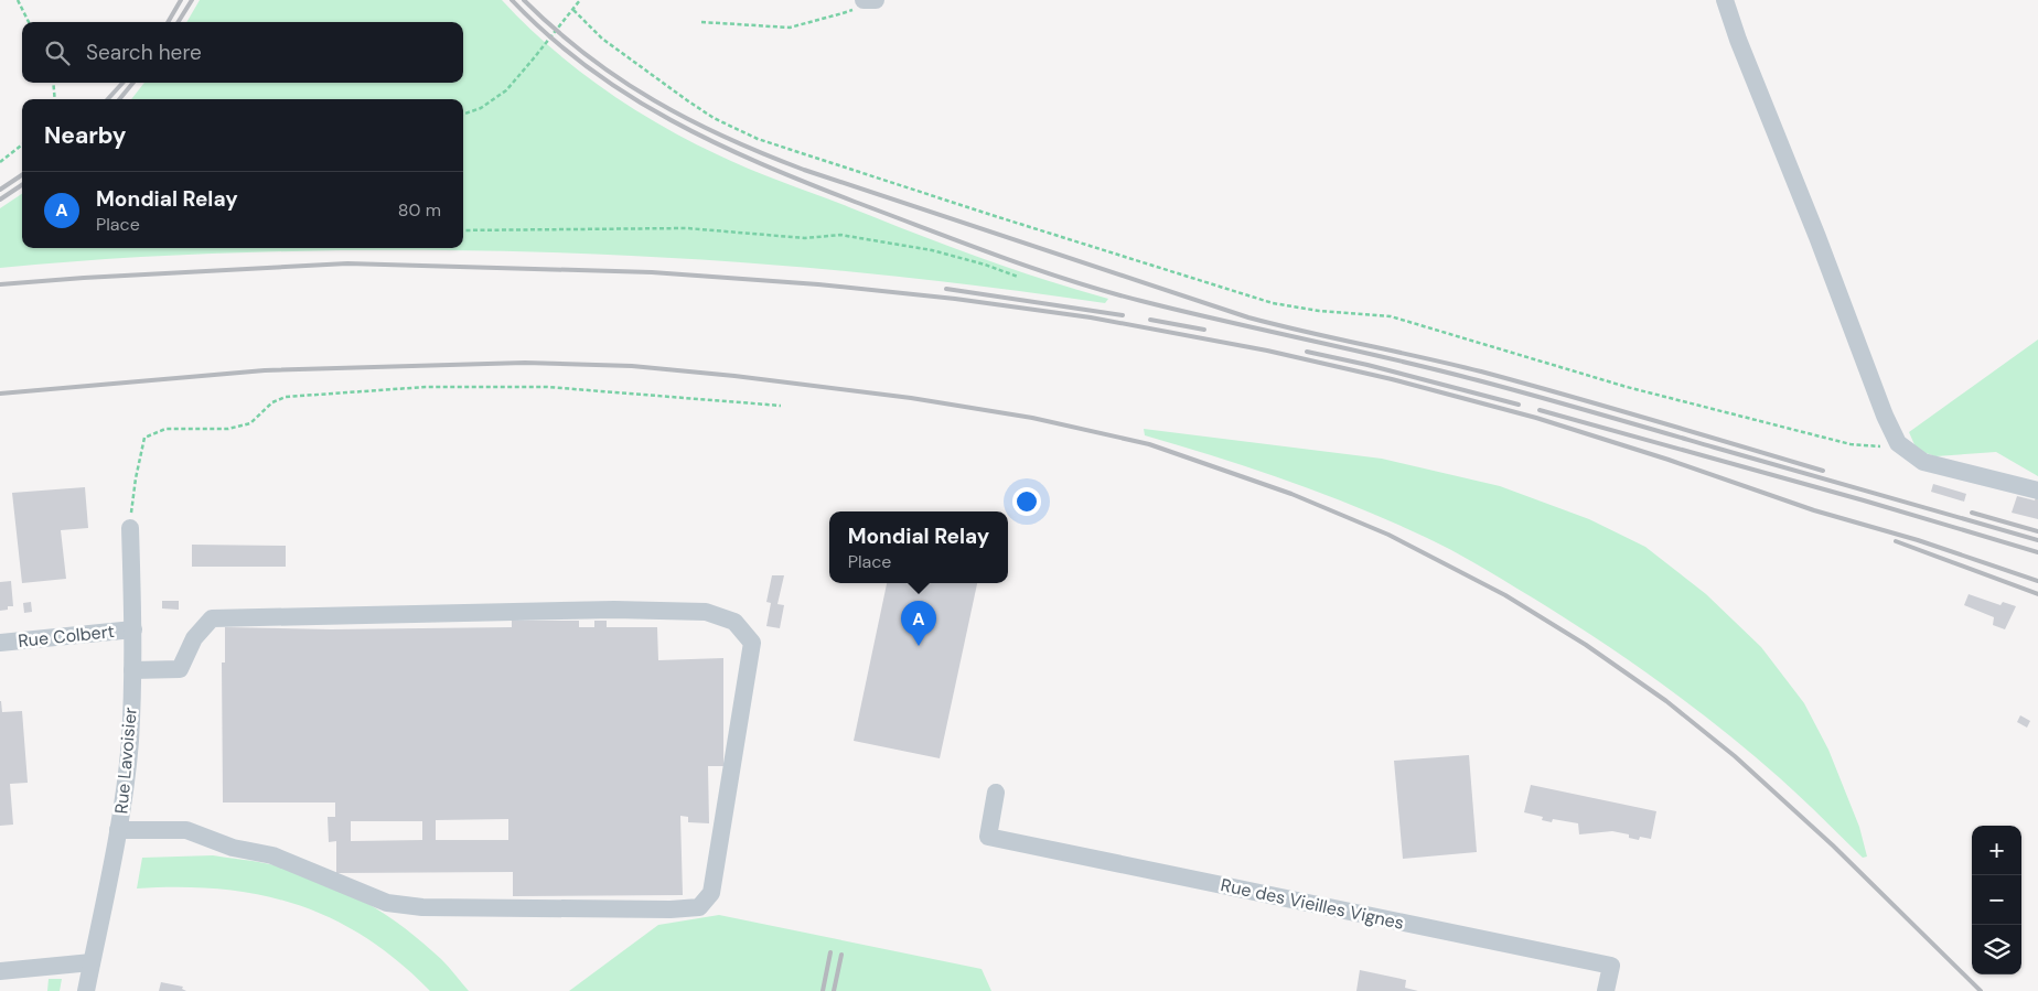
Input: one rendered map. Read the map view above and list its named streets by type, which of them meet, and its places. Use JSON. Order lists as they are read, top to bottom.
{
  "streets": {
    "street": ["Rue Colbert", "Rue Lavoisier", "Rue des Vieilles Vignes"]
  },
  "crossings": [
    ["Rue Colbert", "Rue Lavoisier"]
  ],
  "page": {
    "search": "Search here",
    "heading": "Nearby",
    "list": [
      {
        "mark": "A",
        "name": "Mondial Relay",
        "note": "Place",
        "value": "80 m"
      }
    ],
    "popup": ["Mondial Relay", "Place"],
    "pins": "A",
    "map_buttons": ["+", "−"]
  }
}
